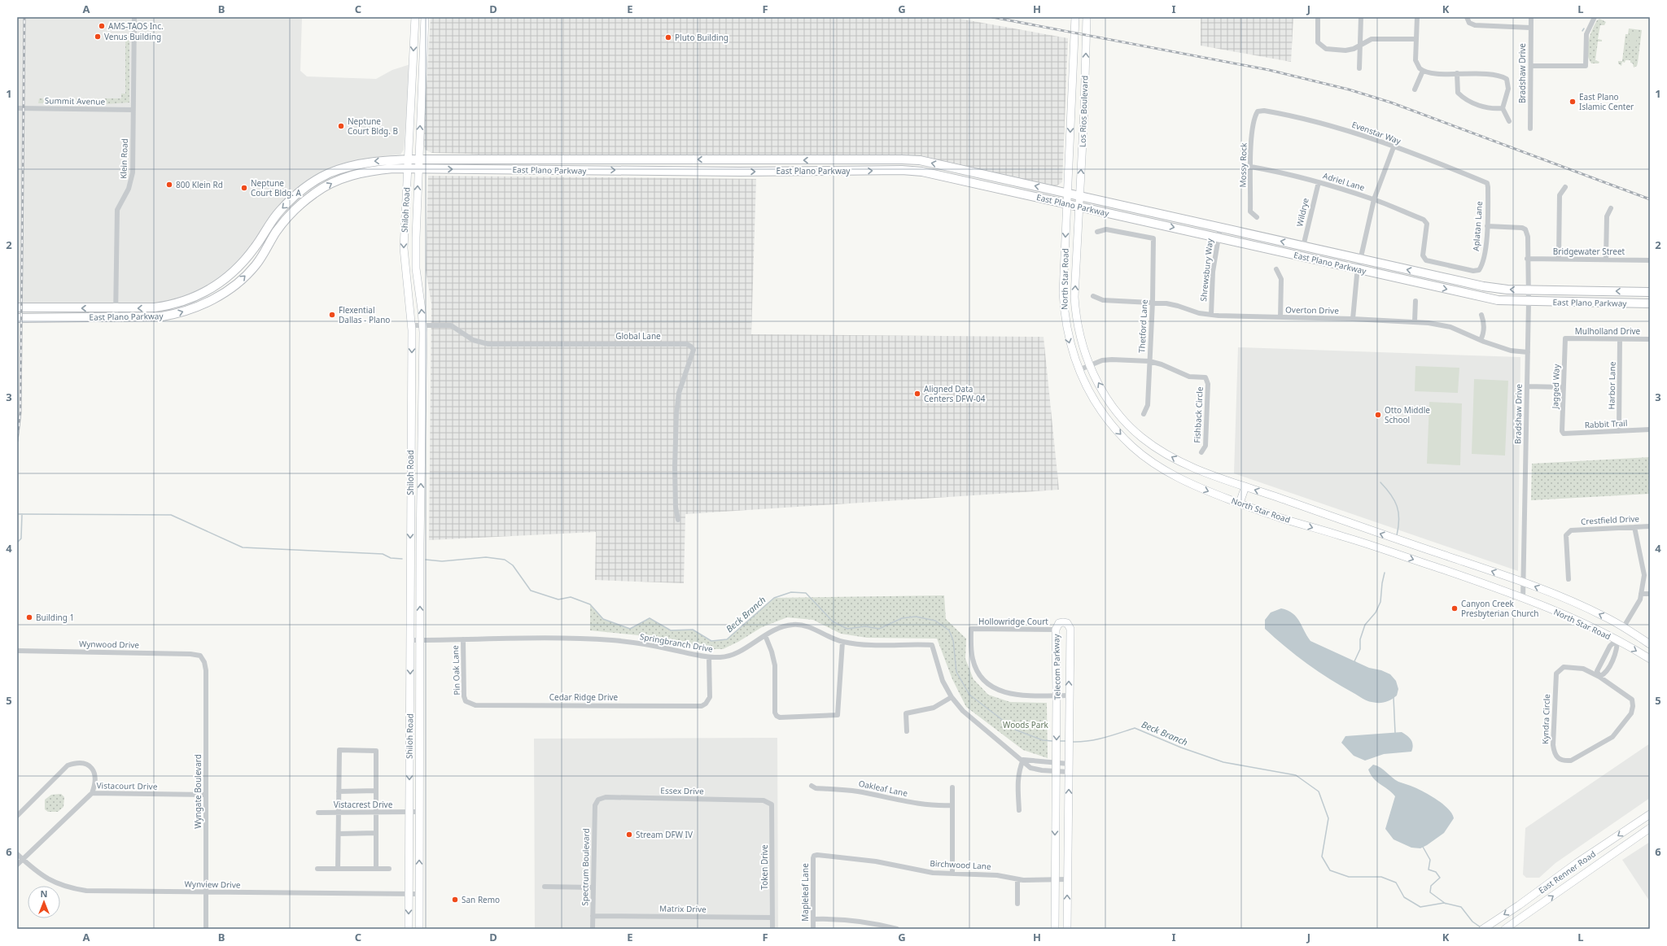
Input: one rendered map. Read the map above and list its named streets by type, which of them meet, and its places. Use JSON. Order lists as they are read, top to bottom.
{
  "streets": {
    "main road": [
      "Los Rios Boulevard",
      "East Plano Parkway",
      "Shiloh Road",
      "North Star Road",
      "Telecom Parkway",
      "East Renner Road"
    ],
    "street": [
      "Bradshaw Drive",
      "Summit Avenue",
      "Evenstar Way",
      "Klein Road",
      "Mossy Rock",
      "Adriel Lane",
      "Wildrye",
      "Aplatan Lane",
      "Bridgewater Street",
      "Shrewsbury Way",
      "Overton Drive",
      "Thetford Lane",
      "Mulholland Drive",
      "Global Lane",
      "Harbor Lane",
      "Jagged Way",
      "Fishback Circle",
      "Rabbit Trail",
      "Crestfield Drive",
      "Hollowridge Court",
      "Springbranch Drive",
      "Wynwood Drive",
      "Pin Oak Lane",
      "Cedar Ridge Drive",
      "Kyndra Circle",
      "Vistacourt Drive",
      "Oakleaf Lane",
      "Essex Drive",
      "Wyngate Boulevard",
      "Vistacrest Drive",
      "Birchwood Lane",
      "Spectrum Boulevard",
      "Token Drive",
      "Wynview Drive",
      "Mapleleaf Lane",
      "Matrix Drive"
    ]
  },
  "crossings": [
    ["Bradshaw Drive", "East Plano Parkway"],
    ["Bradshaw Drive", "Aplatan Lane"],
    ["Bradshaw Drive", "Bridgewater Street"],
    ["Bradshaw Drive", "North Star Road"],
    ["Bradshaw Drive", "Overton Drive"],
    ["Summit Avenue", "Klein Road"],
    ["Los Rios Boulevard", "East Plano Parkway"],
    ["Los Rios Boulevard", "North Star Road"],
    ["Evenstar Way", "Mossy Rock"],
    ["Evenstar Way", "Aplatan Lane"],
    ["Klein Road", "East Plano Parkway"],
    ["Mossy Rock", "Adriel Lane"],
    ["East Plano Parkway", "Shiloh Road"],
    ["East Plano Parkway", "Wildrye"],
    ["East Plano Parkway", "Shrewsbury Way"],
    ["East Plano Parkway", "North Star Road"],
    ["Adriel Lane", "Wildrye"],
    ["Adriel Lane", "Aplatan Lane"],
    ["Shiloh Road", "Global Lane"],
    ["Shiloh Road", "Springbranch Drive"],
    ["Shiloh Road", "Vistacrest Drive"],
    ["Shiloh Road", "Wynview Drive"],
    ["Shrewsbury Way", "Overton Drive"],
    ["Overton Drive", "Thetford Lane"],
    ["Thetford Lane", "Fishback Circle"],
    ["Mulholland Drive", "Harbor Lane"],
    ["Mulholland Drive", "Jagged Way"],
    ["Harbor Lane", "Rabbit Trail"],
    ["Jagged Way", "Rabbit Trail"],
    ["Hollowridge Court", "Telecom Parkway"],
    ["Springbranch Drive", "Telecom Parkway"],
    ["Springbranch Drive", "Pin Oak Lane"],
    ["Springbranch Drive", "Cedar Ridge Drive"],
    ["Wynwood Drive", "Wyngate Boulevard"],
    ["Telecom Parkway", "Birchwood Lane"],
    ["Pin Oak Lane", "Cedar Ridge Drive"],
    ["Vistacourt Drive", "Wyngate Boulevard"],
    ["Vistacourt Drive", "Wynview Drive"],
    ["Essex Drive", "Spectrum Boulevard"],
    ["Essex Drive", "Token Drive"],
    ["Wyngate Boulevard", "Wynview Drive"],
    ["Birchwood Lane", "Mapleleaf Lane"],
    ["Spectrum Boulevard", "Matrix Drive"],
    ["Token Drive", "Matrix Drive"]
  ],
  "water": ["Beck Branch"],
  "parks": ["Woods Park"],
  "places": [
    "AMS-TAOS Inc.",
    "Venus Building",
    "Pluto Building",
    "East Plano Islamic Center",
    "Neptune Court Bldg. B",
    "800 Klein Rd",
    "Neptune Court Bldg. A",
    "Flexential Dallas - Plano",
    "Aligned Data Centers DFW-04",
    "Otto Middle School",
    "Canyon Creek Presbyterian Church",
    "Building 1",
    "Stream DFW IV",
    "San Remo"
  ],
  "north": "top",
  "grid": {
    "columns": [
      "A",
      "B",
      "C",
      "D",
      "E",
      "F",
      "G",
      "H",
      "I",
      "J",
      "K",
      "L"
    ],
    "rows": [
      "1",
      "2",
      "3",
      "4",
      "5",
      "6"
    ]
  }
}
